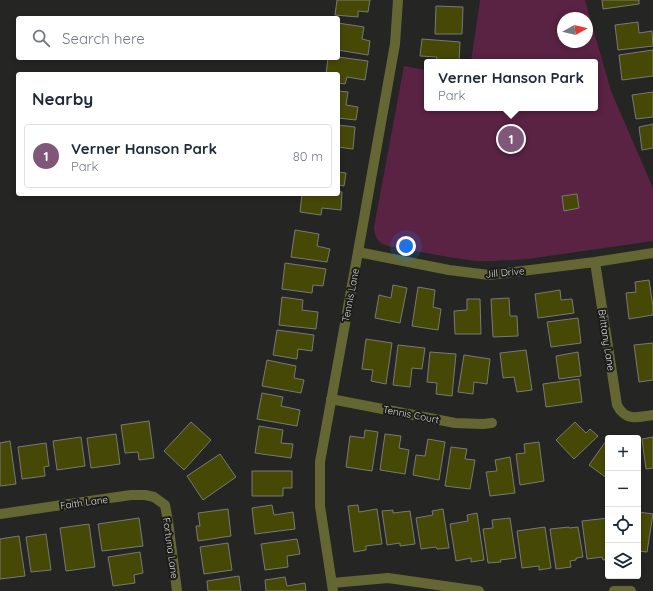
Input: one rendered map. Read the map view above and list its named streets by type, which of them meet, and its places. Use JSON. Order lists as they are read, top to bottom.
{
  "streets": {
    "street": [
      "Jill Drive",
      "Tennis Lane",
      "Brittany Lane",
      "Tennis Court",
      "Faith Lane",
      "Fortuna Lane"
    ]
  },
  "crossings": [
    ["Jill Drive", "Tennis Lane"],
    ["Jill Drive", "Brittany Lane"],
    ["Tennis Lane", "Tennis Court"],
    ["Faith Lane", "Fortuna Lane"]
  ],
  "north": "right",
  "page": {
    "search": "Search here",
    "popup": ["Verner Hanson Park", "Park"],
    "heading": "Nearby",
    "pins": "1",
    "list": [
      {
        "mark": "1",
        "name": "Verner Hanson Park",
        "note": "Park",
        "value": "80 m"
      }
    ],
    "map_buttons": ["+", "−"]
  }
}
